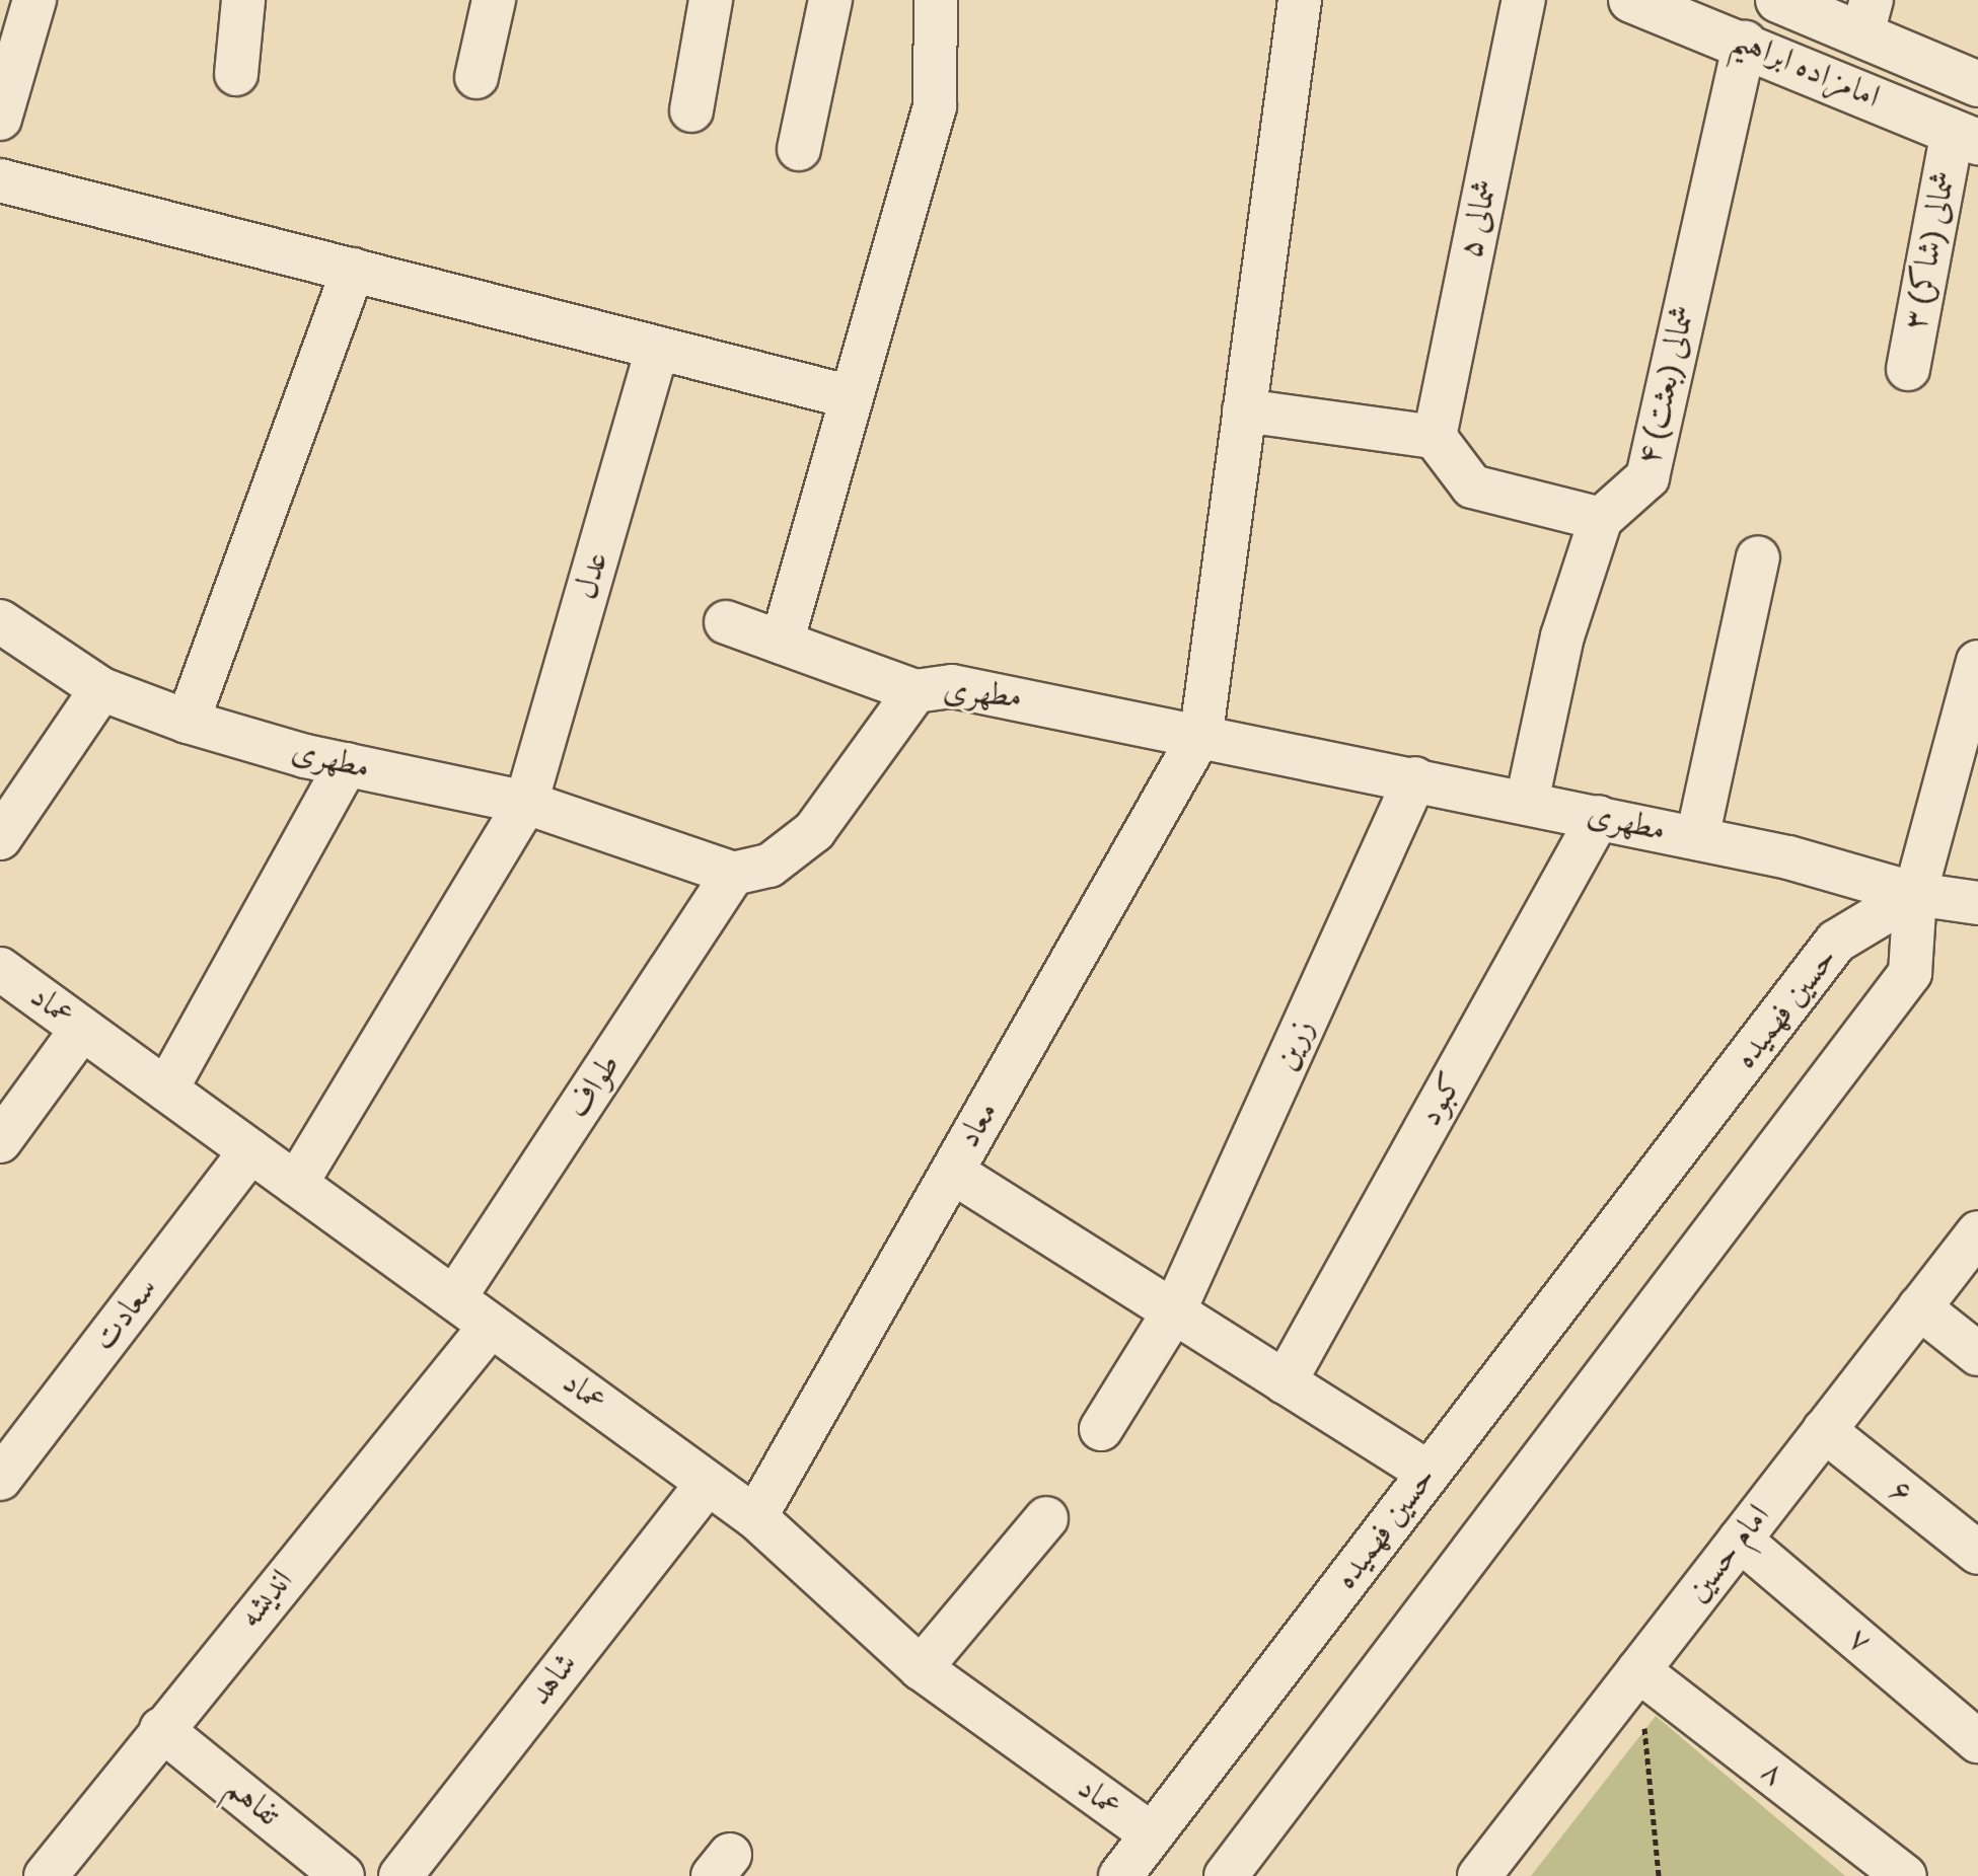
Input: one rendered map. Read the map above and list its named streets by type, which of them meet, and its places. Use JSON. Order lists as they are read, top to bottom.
{
  "streets": {
    "street": [
      "امامزاده ابراهیم",
      "۵ شمالی",
      "۳ شمالی (شاکر)",
      "۴ شمالی (بعثت)",
      "عدل",
      "مطهری",
      "عماد",
      "حسین فهمیده",
      "زرین",
      "طواف",
      "کبود",
      "معاد",
      "سعادت",
      "۶",
      "امام حسین",
      "اندیشه",
      "۷",
      "شاهد",
      "۸",
      "تفاهم"
    ]
  },
  "crossings": [
    ["امامزاده ابراهیم", "۳ شمالی (شاکر)"],
    ["امامزاده ابراهیم", "۴ شمالی (بعثت)"],
    ["عدل", "مطهری"],
    ["عدل", "عماد"],
    ["مطهری", "حسین فهمیده"],
    ["مطهری", "زرین"],
    ["مطهری", "طواف"],
    ["مطهری", "کبود"],
    ["مطهری", "معاد"],
    ["عماد", "حسین فهمیده"],
    ["عماد", "طواف"],
    ["عماد", "معاد"],
    ["عماد", "سعادت"],
    ["عماد", "اندیشه"],
    ["عماد", "شاهد"],
    ["۶", "امام حسین"],
    ["امام حسین", "۷"],
    ["امام حسین", "۸"],
    ["اندیشه", "تفاهم"]
  ]
}
